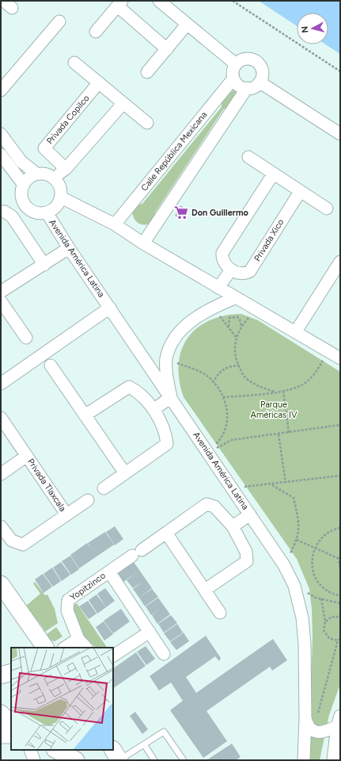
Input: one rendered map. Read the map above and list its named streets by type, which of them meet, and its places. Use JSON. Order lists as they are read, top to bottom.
{
  "streets": {
    "street": [
      "Privada Copilco",
      "Calle República Mexicana",
      "Privada Xico",
      "Avenida América Latina",
      "Privada Tlaxcala",
      "Yopitzinco"
    ]
  },
  "parks": ["Parque Américas IV"],
  "places": {
    "supermarket": ["Don Guillermo"]
  },
  "north": "left"
}
